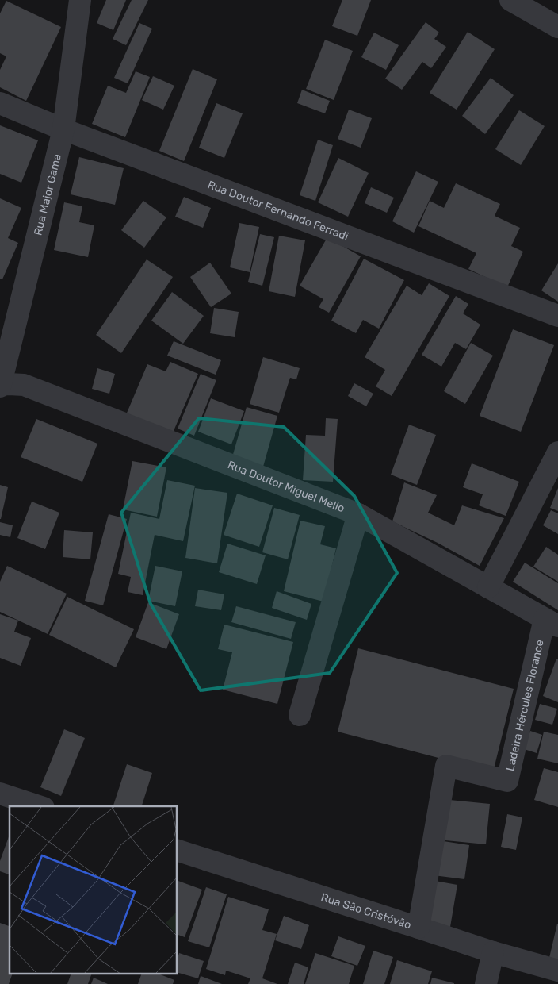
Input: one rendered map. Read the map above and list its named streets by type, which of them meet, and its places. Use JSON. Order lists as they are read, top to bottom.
{
  "streets": {
    "street": [
      "Rua Major Gama",
      "Rua Doutor Fernando Ferradi",
      "Rua Doutor Miguel Mello",
      "Ladeira Hércules Florance",
      "Rua São Cristóvão"
    ]
  },
  "crossings": [
    ["Rua Major Gama", "Rua Doutor Fernando Ferradi"],
    ["Rua Major Gama", "Rua Doutor Miguel Mello"],
    ["Rua Doutor Miguel Mello", "Ladeira Hércules Florance"],
    ["Ladeira Hércules Florance", "Rua São Cristóvão"]
  ]
}
